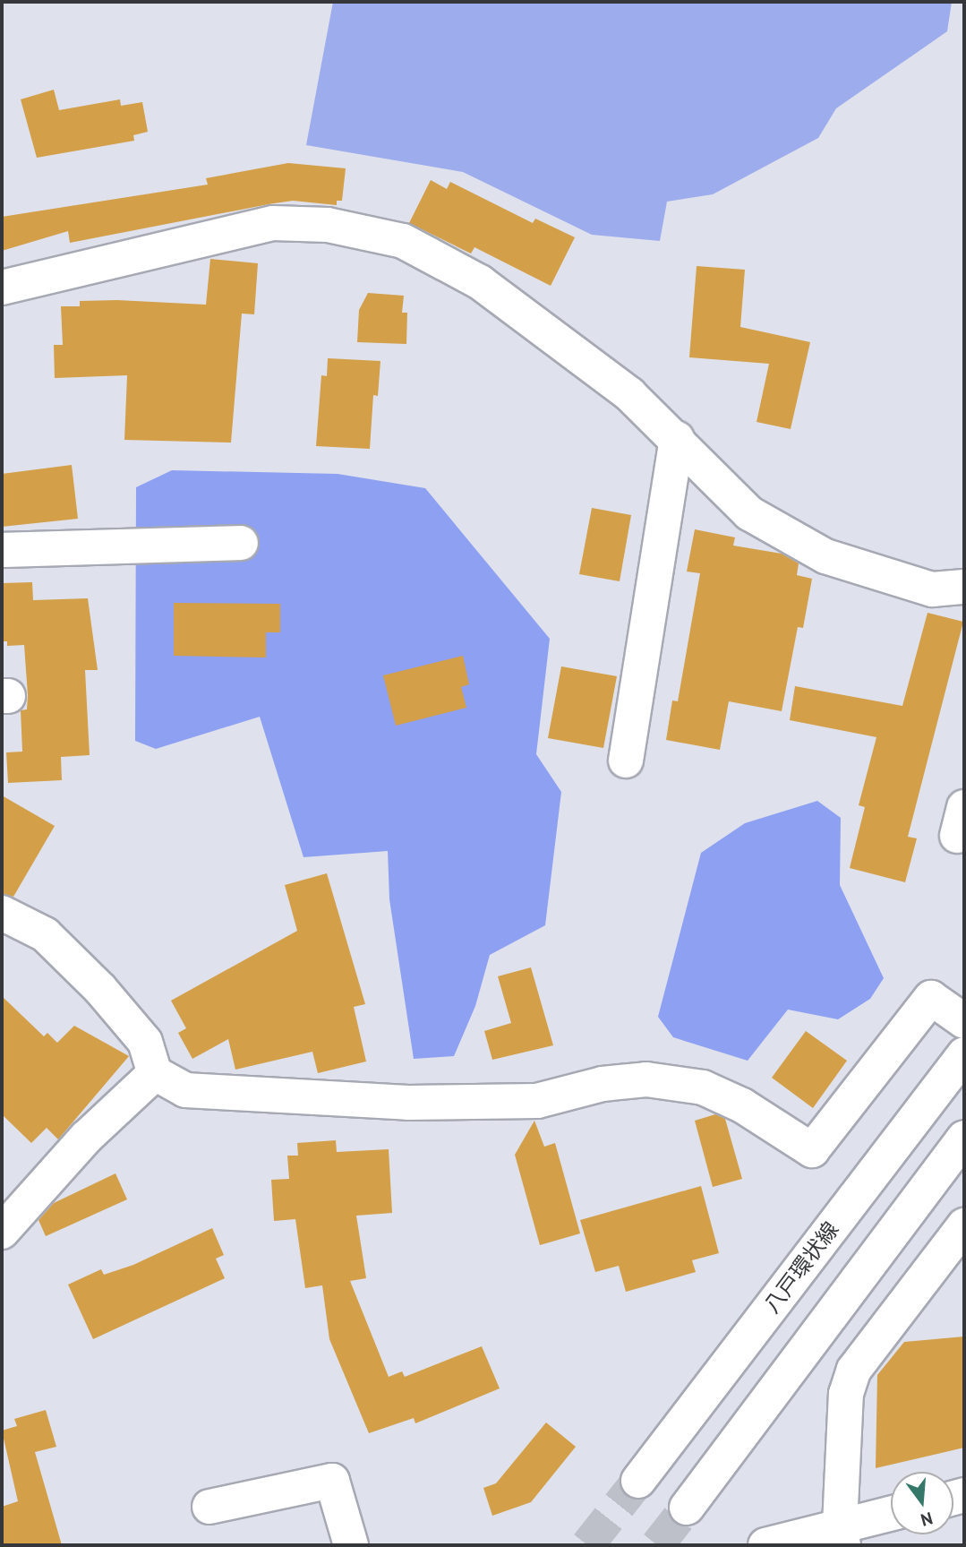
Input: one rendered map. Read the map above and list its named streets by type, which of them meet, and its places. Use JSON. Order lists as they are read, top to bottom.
{
  "streets": {
    "street": ["八戸環状線"]
  },
  "north": "bottom"
}
